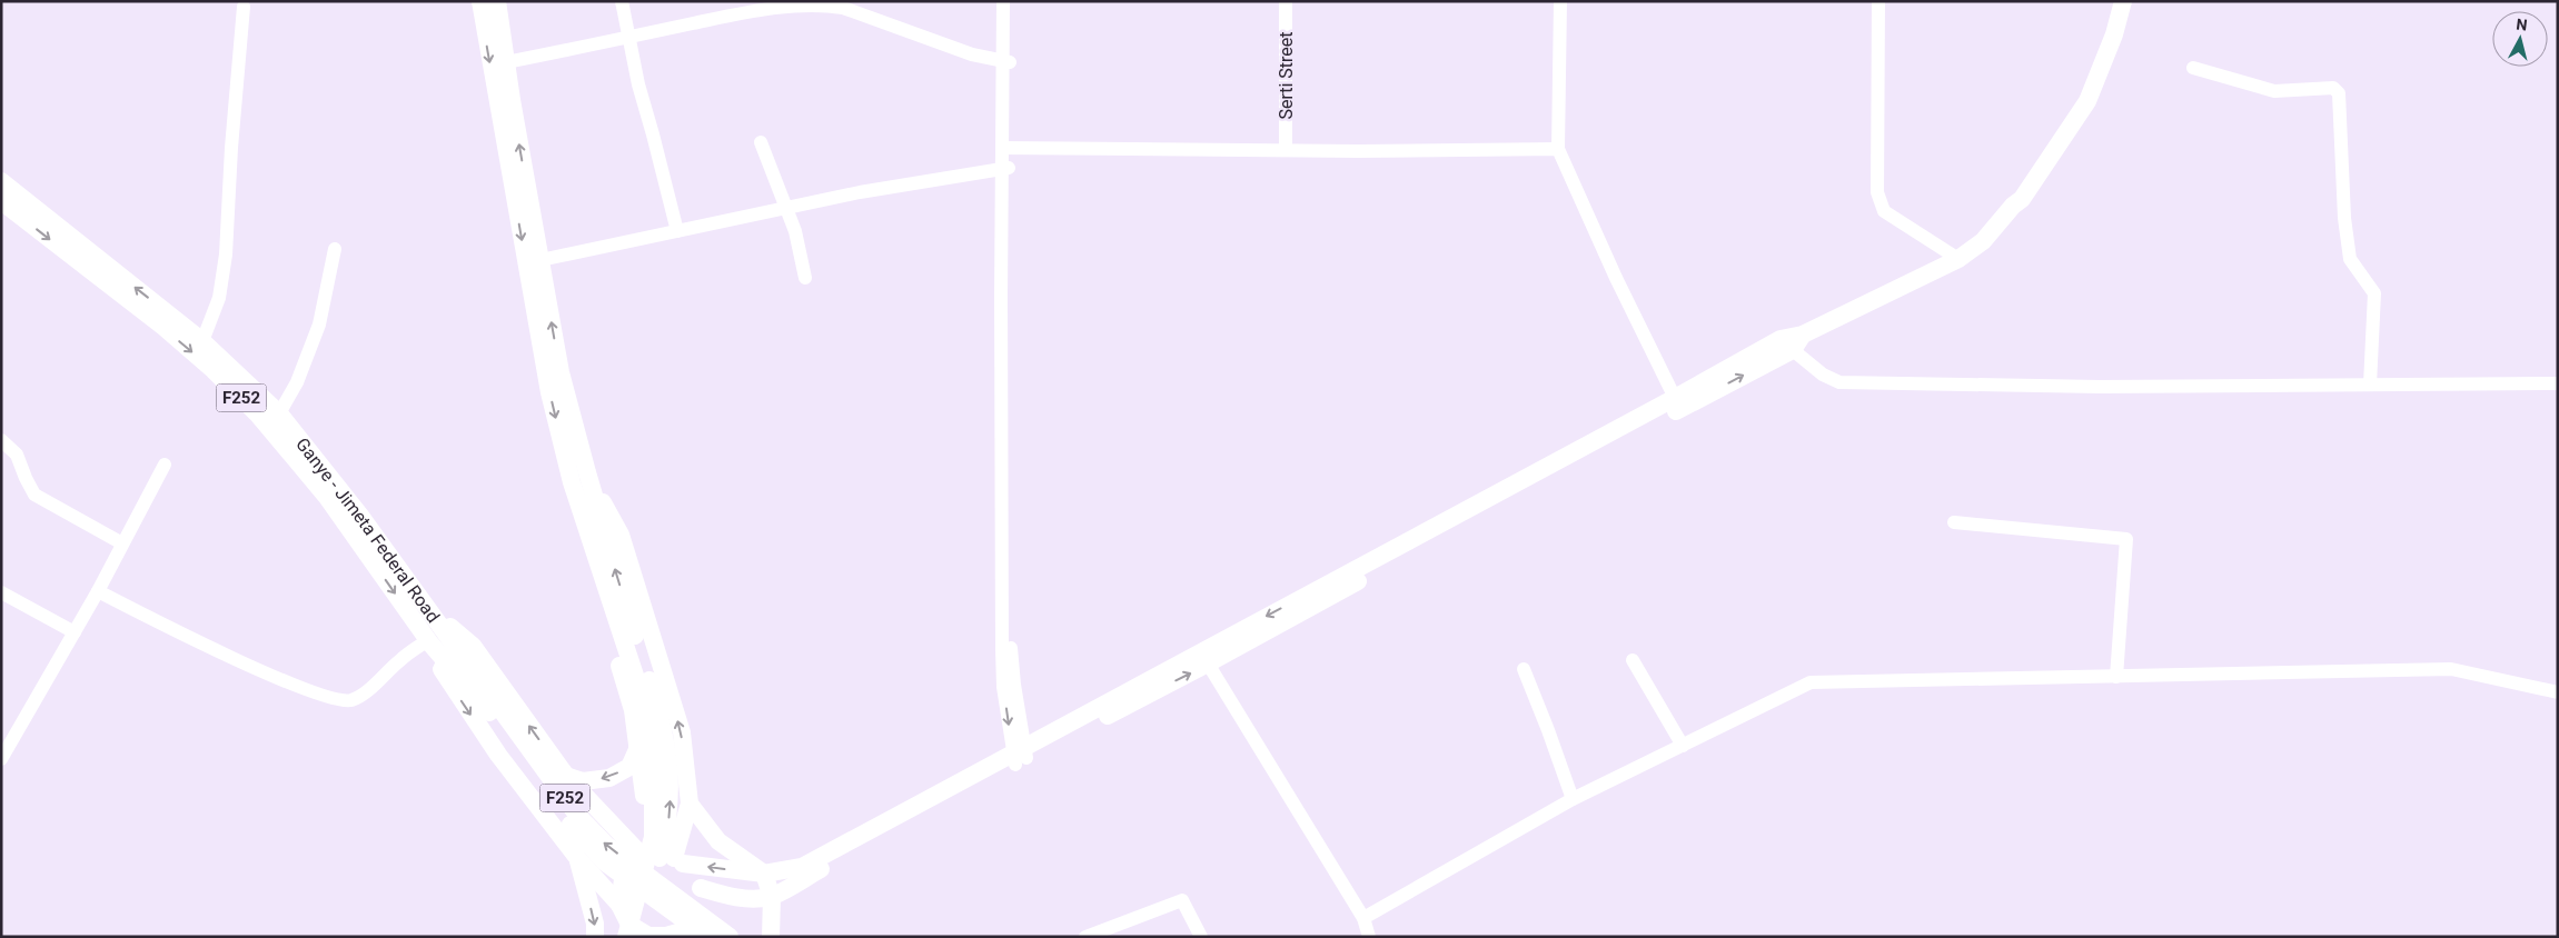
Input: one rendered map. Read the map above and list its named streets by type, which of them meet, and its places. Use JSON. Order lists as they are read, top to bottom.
{
  "streets": {
    "main road": ["F252", "Ganye - Jimeta Federal Road"],
    "street": ["Serti Street"]
  },
  "north": "top"
}
